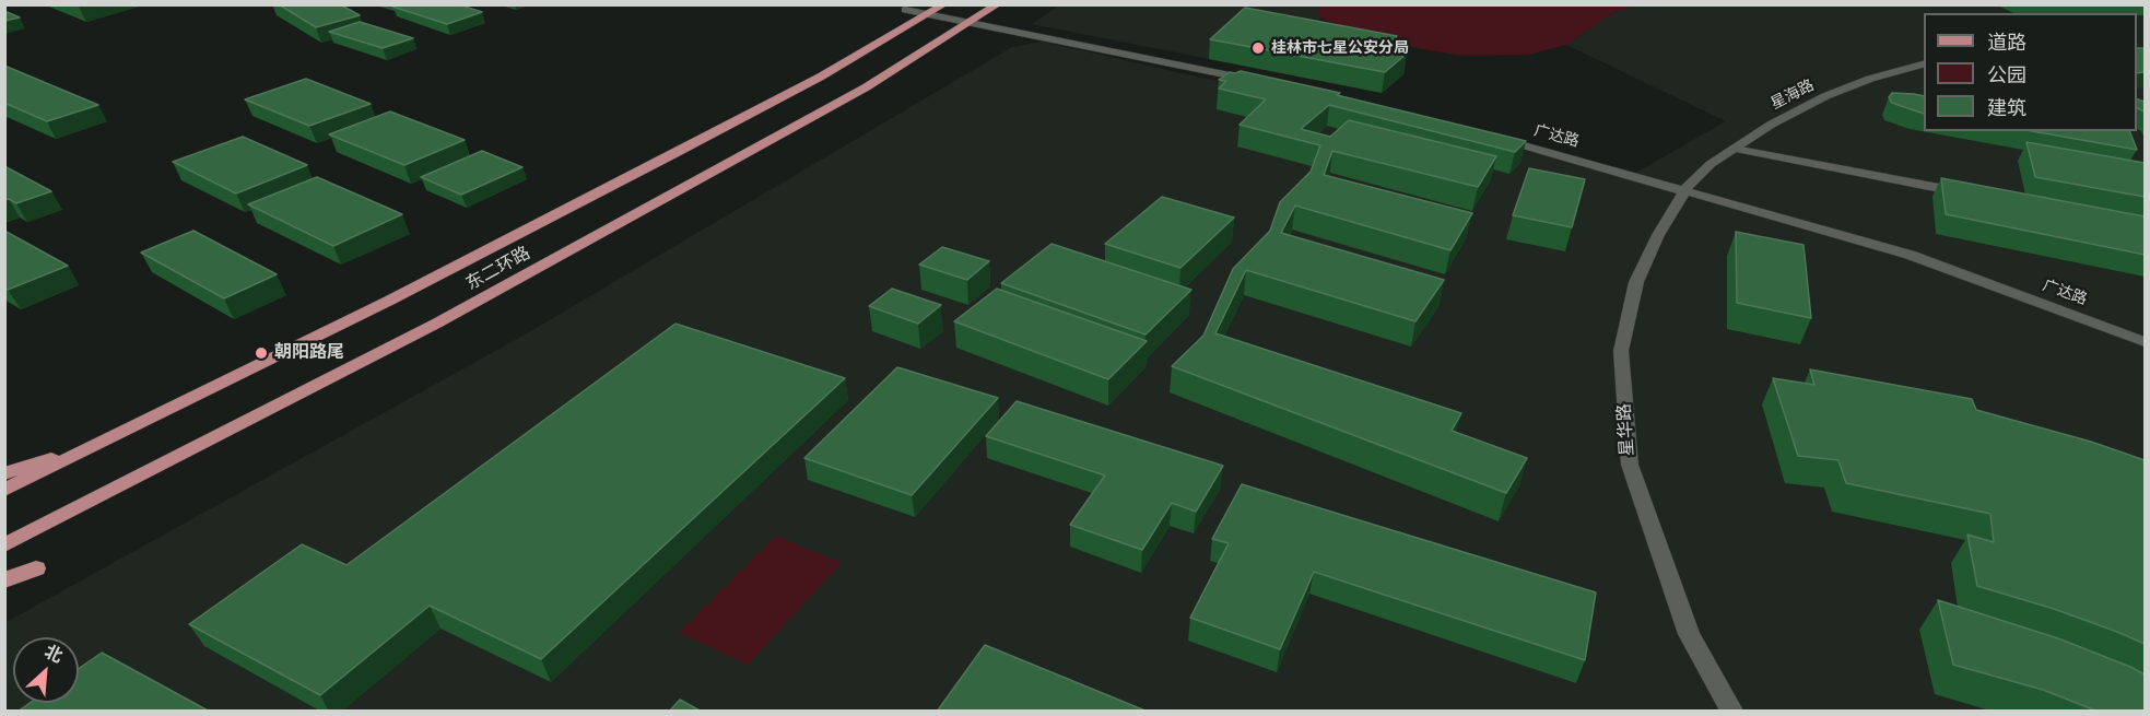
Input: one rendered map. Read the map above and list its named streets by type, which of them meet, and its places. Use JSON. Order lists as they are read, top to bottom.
{
  "streets": {
    "main road": ["东二环路"],
    "street": ["星海路", "广达路", "星华路"]
  },
  "crossings": [
    ["星海路", "广达路"],
    ["星海路", "星华路"],
    ["广达路", "星华路"]
  ],
  "places": ["桂林市七星公安分局", "朝阳路尾"],
  "legend": ["道路", "公园", "建筑"],
  "north": "top right"
}
